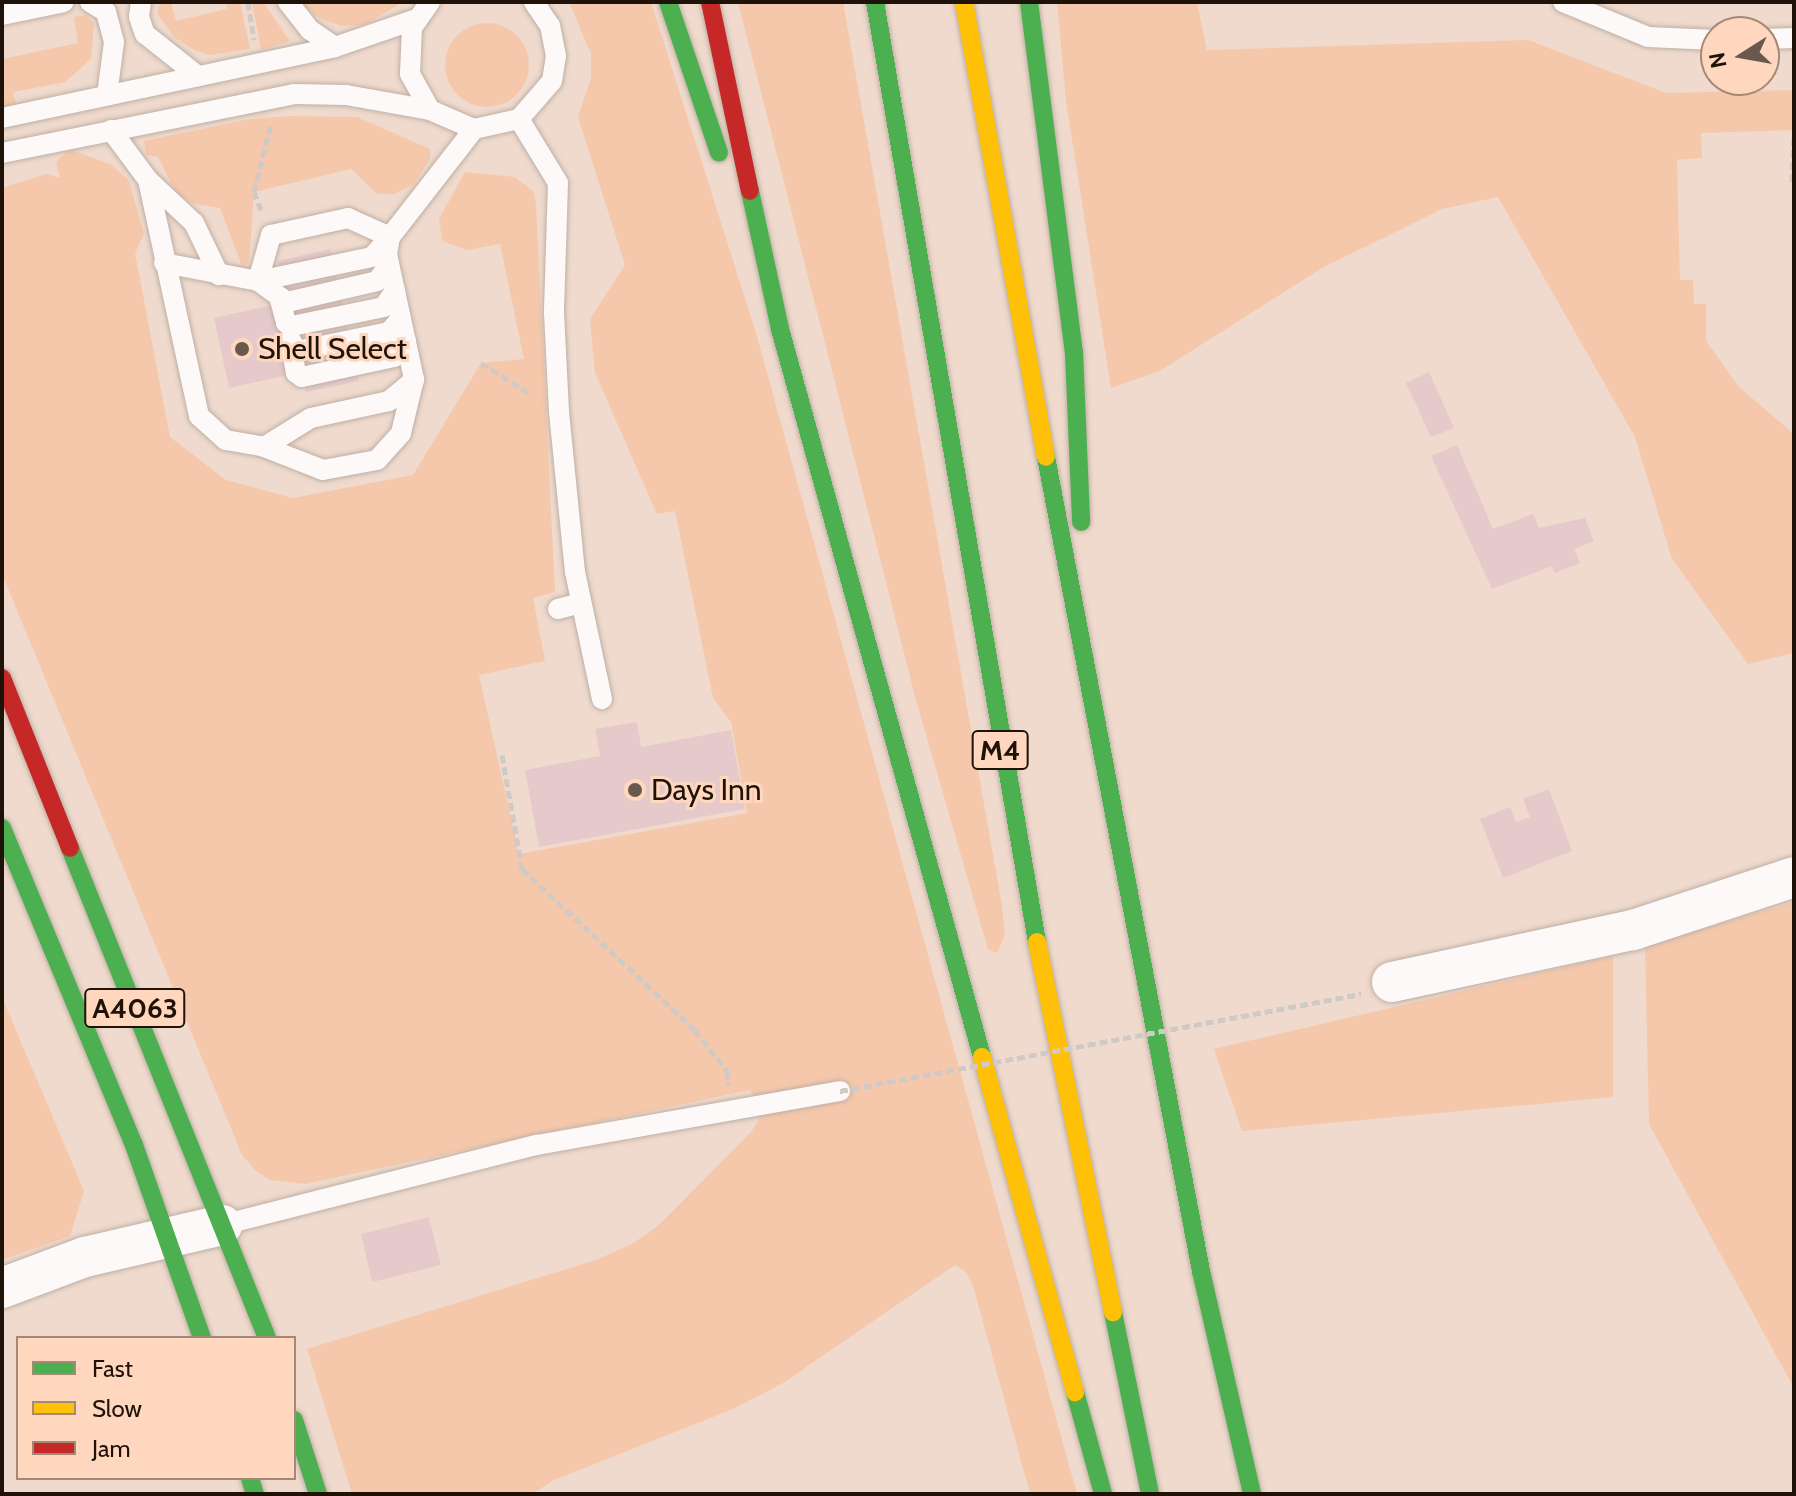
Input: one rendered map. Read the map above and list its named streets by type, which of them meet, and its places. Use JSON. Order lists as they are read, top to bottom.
{
  "streets": {
    "main road": ["M4", "A4063"]
  },
  "places": ["Shell Select", "Days Inn"],
  "legend": ["Fast", "Slow", "Jam"],
  "north": "left"
}
